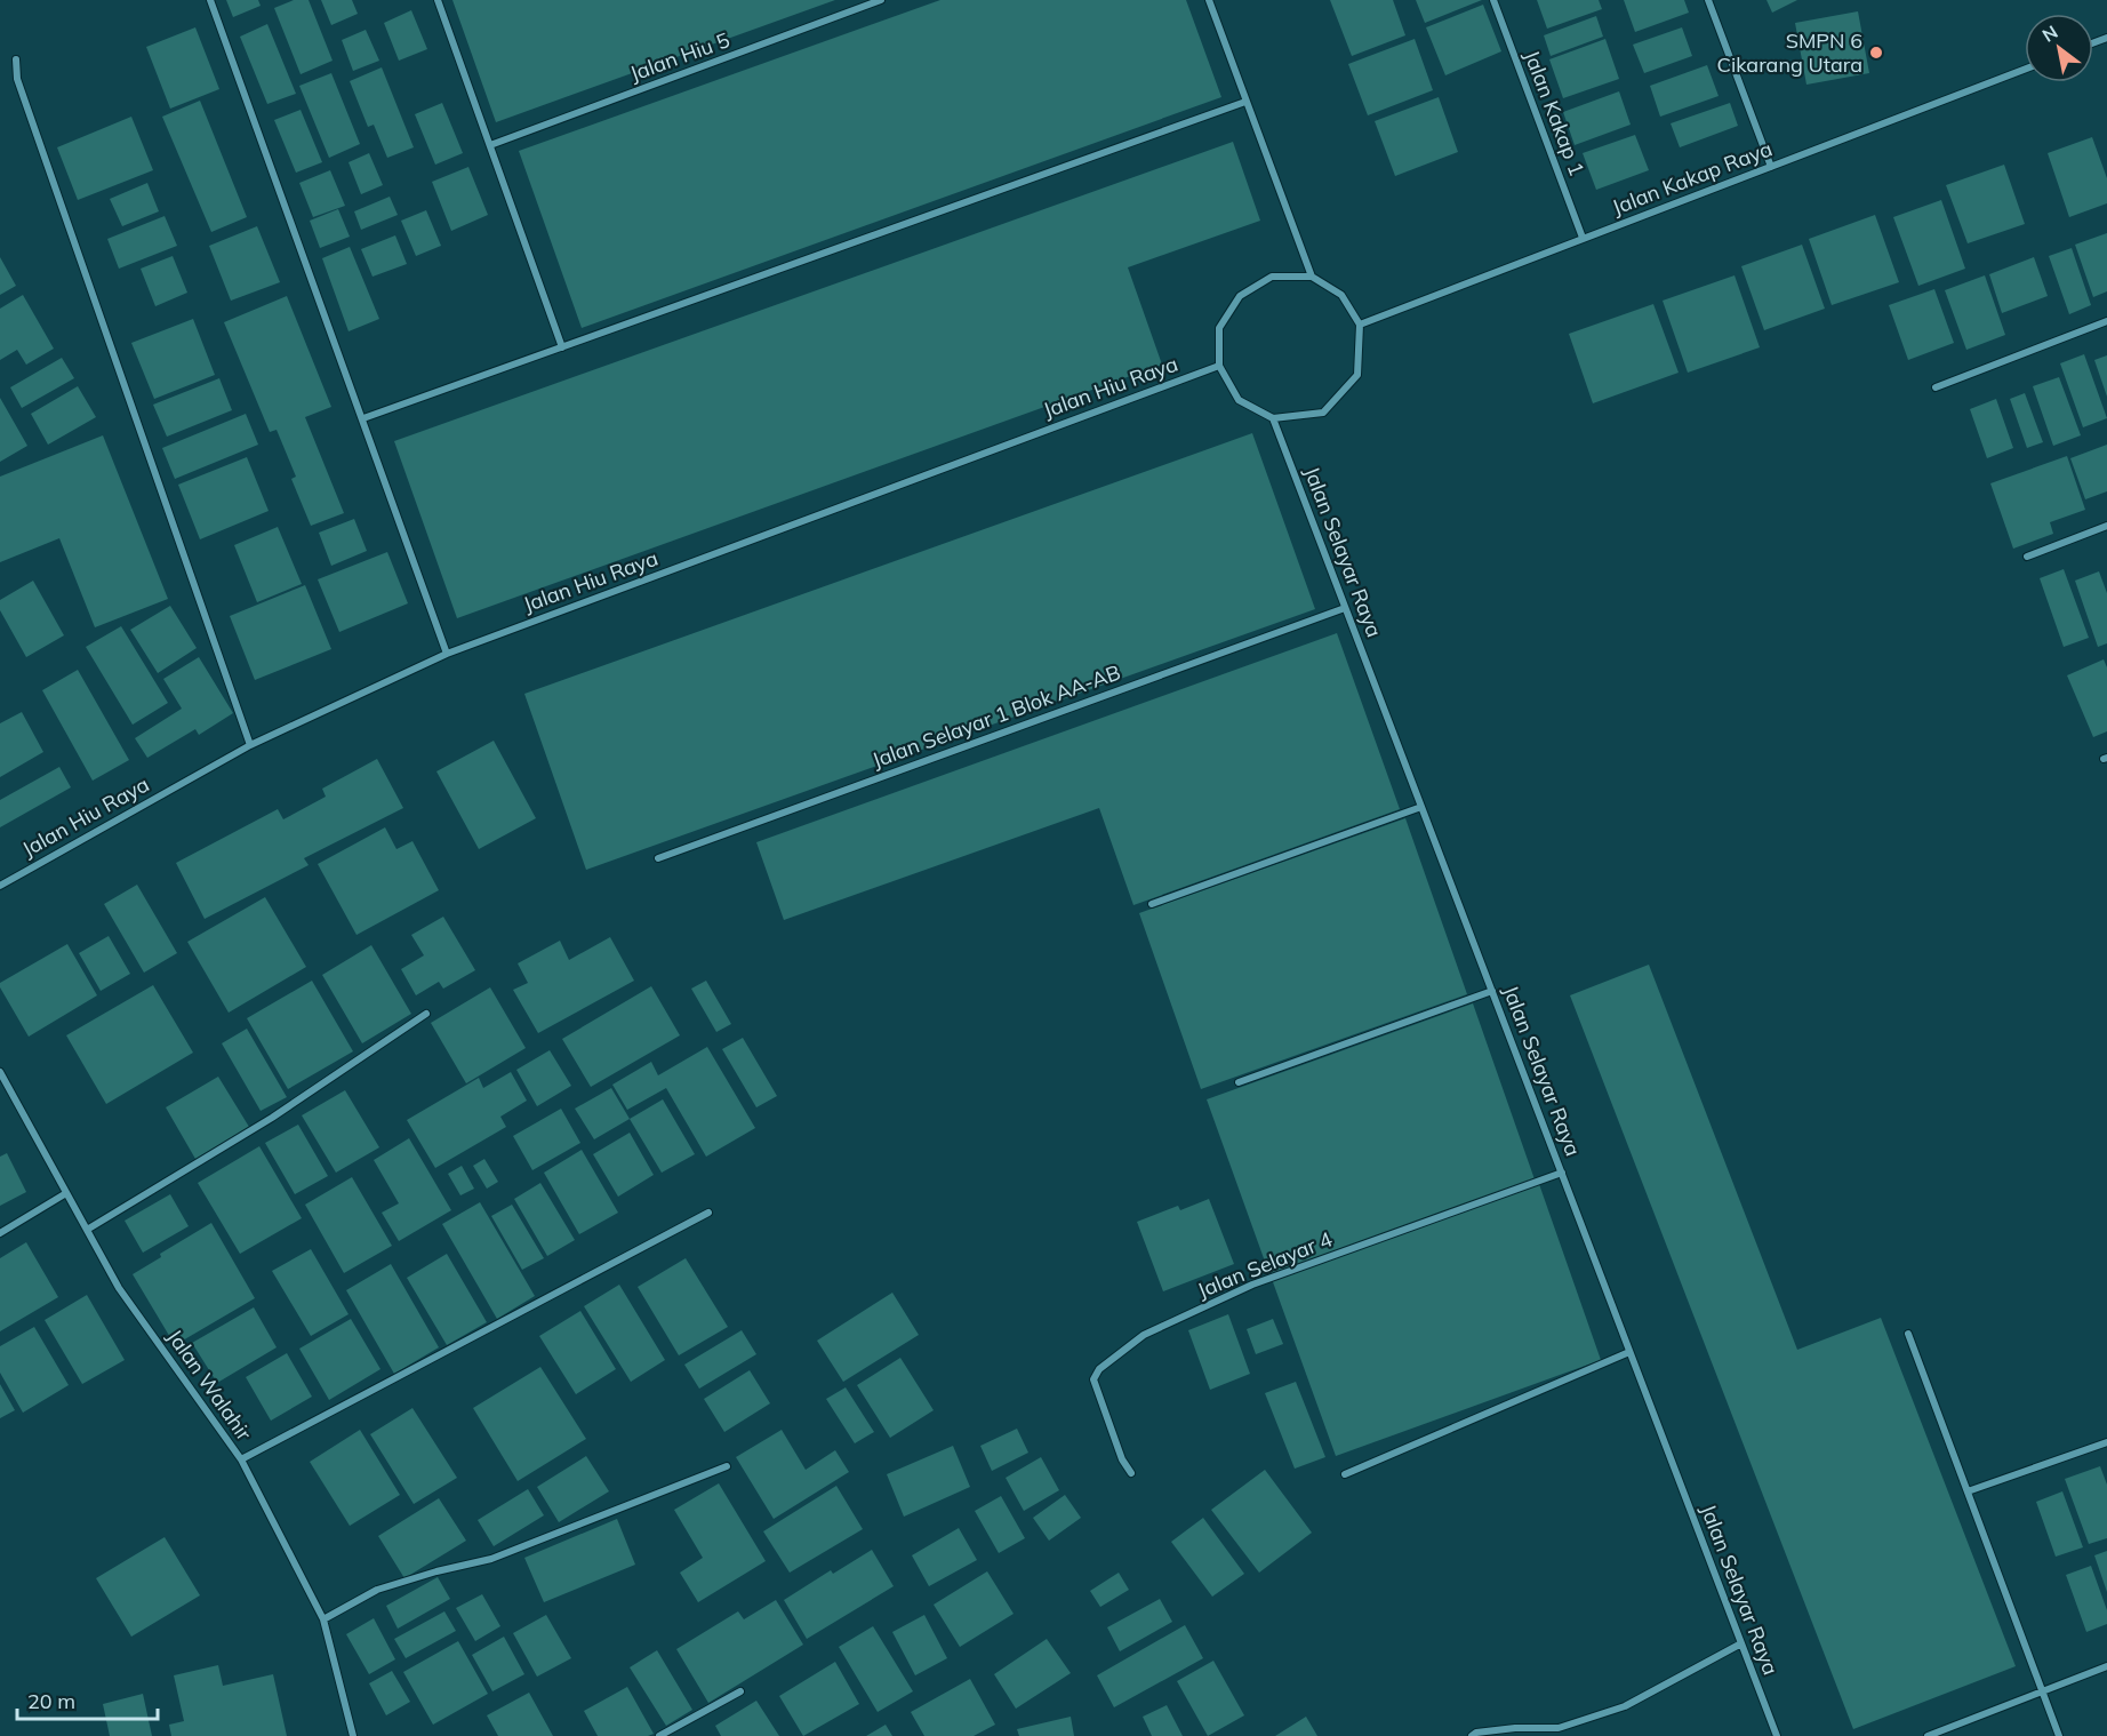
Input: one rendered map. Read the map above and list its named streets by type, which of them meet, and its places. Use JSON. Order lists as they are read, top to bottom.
{
  "streets": {
    "street": [
      "Jalan Hiu 5",
      "Jalan Kakap 1",
      "Jalan Kakap Raya",
      "Jalan Hiu Raya",
      "Jalan Selayar Raya",
      "Jalan Selayar 1 Blok AA-AB",
      "Jalan Selayar 4",
      "Jalan Walahir"
    ]
  },
  "crossings": [
    ["Jalan Kakap 1", "Jalan Kakap Raya"],
    ["Jalan Kakap Raya", "Jalan Hiu Raya"],
    ["Jalan Kakap Raya", "Jalan Selayar Raya"],
    ["Jalan Hiu Raya", "Jalan Selayar Raya"],
    ["Jalan Selayar Raya", "Jalan Selayar 1 Blok AA-AB"],
    ["Jalan Selayar Raya", "Jalan Selayar 4"]
  ],
  "places": ["SMPN 6 Cikarang Utara"],
  "scale_bar": "20 m",
  "north": "top left"
}
